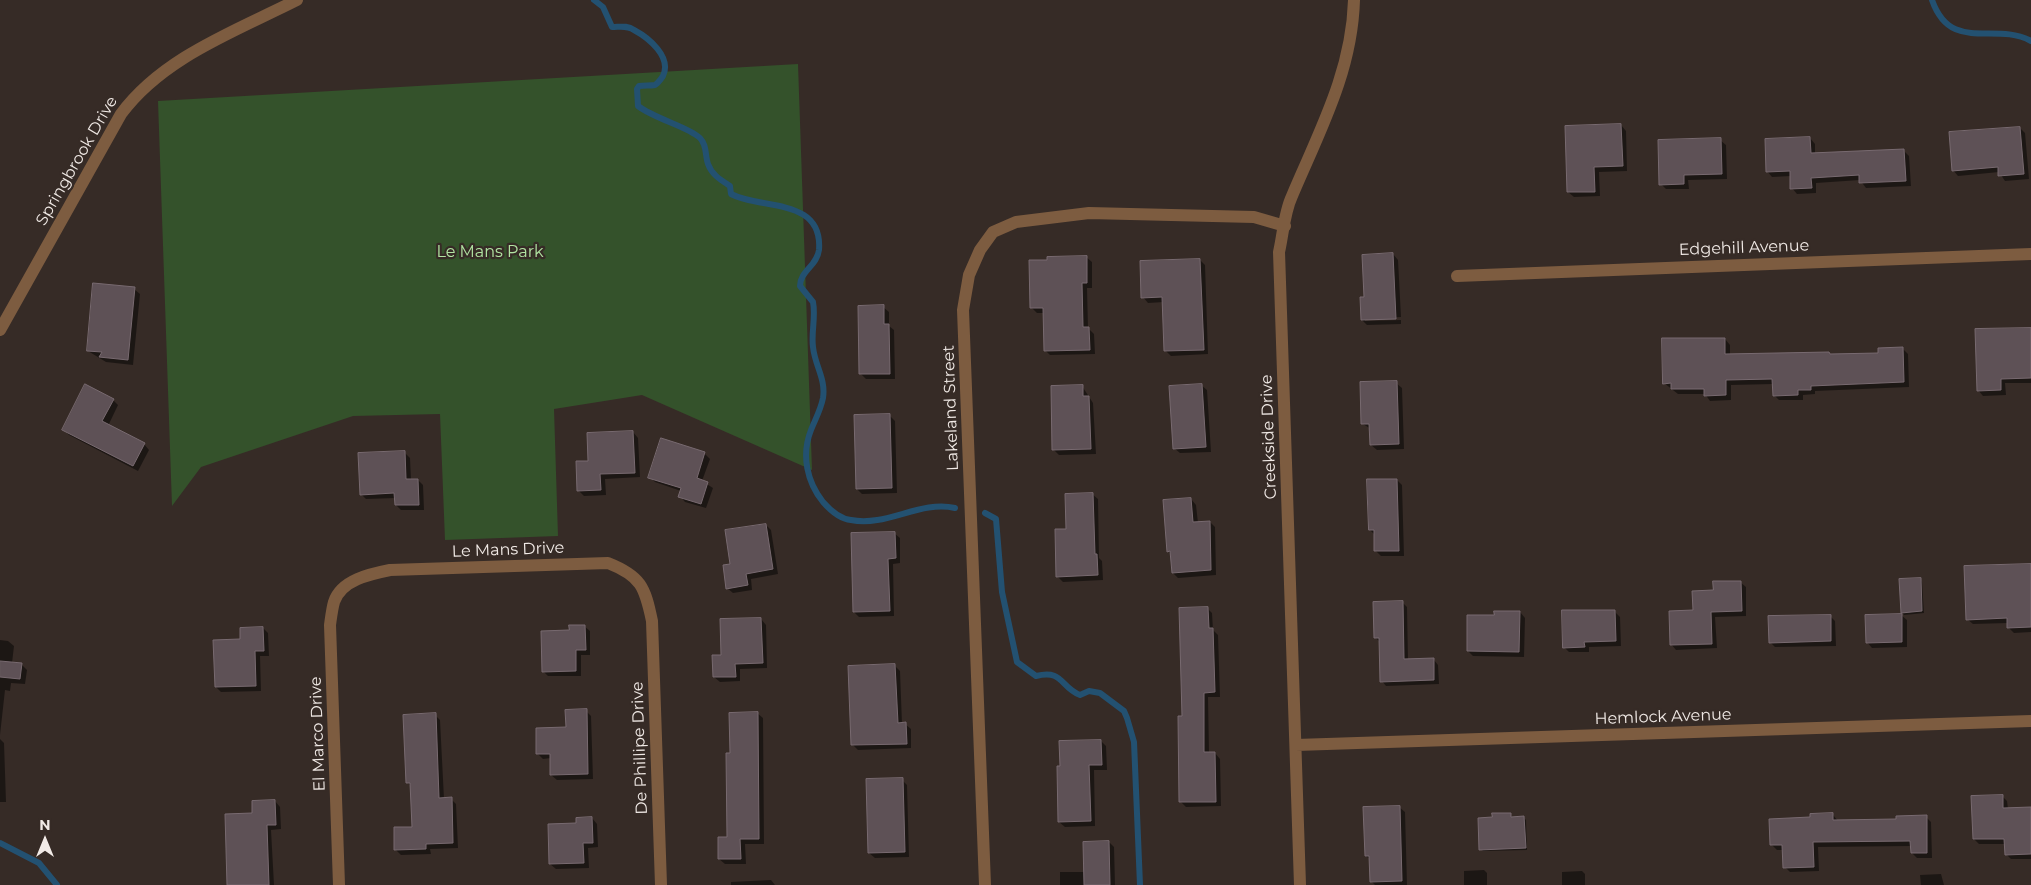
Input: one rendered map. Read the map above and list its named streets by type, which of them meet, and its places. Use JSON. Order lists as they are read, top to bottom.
{
  "streets": {
    "street": [
      "Springbrook Drive",
      "Edgehill Avenue",
      "Lakeland Street",
      "Creekside Drive",
      "Le Mans Drive",
      "Hemlock Avenue",
      "El Marco Drive",
      "De Phillipe Drive"
    ]
  },
  "crossings": [
    ["Lakeland Street", "Creekside Drive"],
    ["Creekside Drive", "Hemlock Avenue"],
    ["Le Mans Drive", "El Marco Drive"],
    ["Le Mans Drive", "De Phillipe Drive"]
  ],
  "parks": ["Le Mans Park"],
  "north": "top"
}
